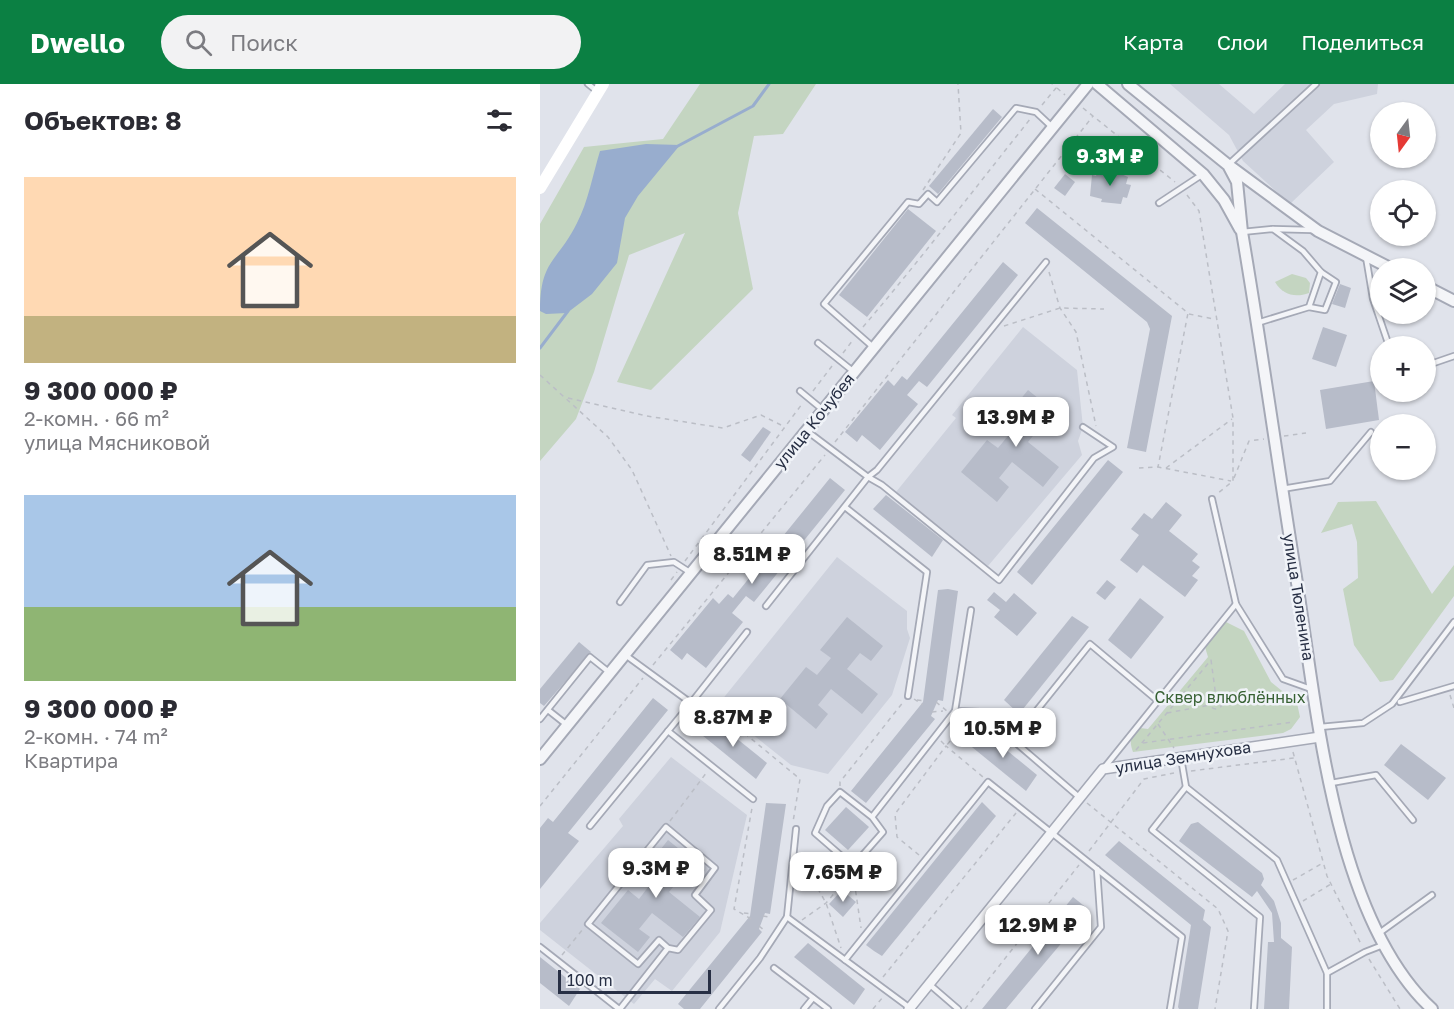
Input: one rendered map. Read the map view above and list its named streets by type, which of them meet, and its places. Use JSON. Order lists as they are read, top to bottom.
{
  "streets": {
    "street": ["улица Кочубея", "улица Тюленина", "улица Земнухова"]
  },
  "crossings": [
    ["улица Тюленина", "улица Земнухова"]
  ],
  "parks": ["Сквер влюблённых"],
  "scale_bar": "100 m",
  "north": "bottom",
  "page": {
    "header": "Dwello",
    "search": "Поиск",
    "nav": ["Карта", "Слои", "Поделиться"],
    "heading": "Объектов: 8",
    "map_buttons": ["+", "−"],
    "price": [
      "9.3M ₽",
      "13.9M ₽",
      "8.51M ₽",
      "8.87M ₽",
      "10.5M ₽",
      "9.3M ₽",
      "7.65M ₽",
      "12.9M ₽"
    ],
    "list": [
      {
        "name": "9 300 000 ₽",
        "note": "2-комн. · 66 m² · улица Мясниковой"
      },
      {
        "name": "9 300 000 ₽",
        "note": "2-комн. · 74 m² · Квартира"
      }
    ],
    "scale": "100 m"
  }
}
